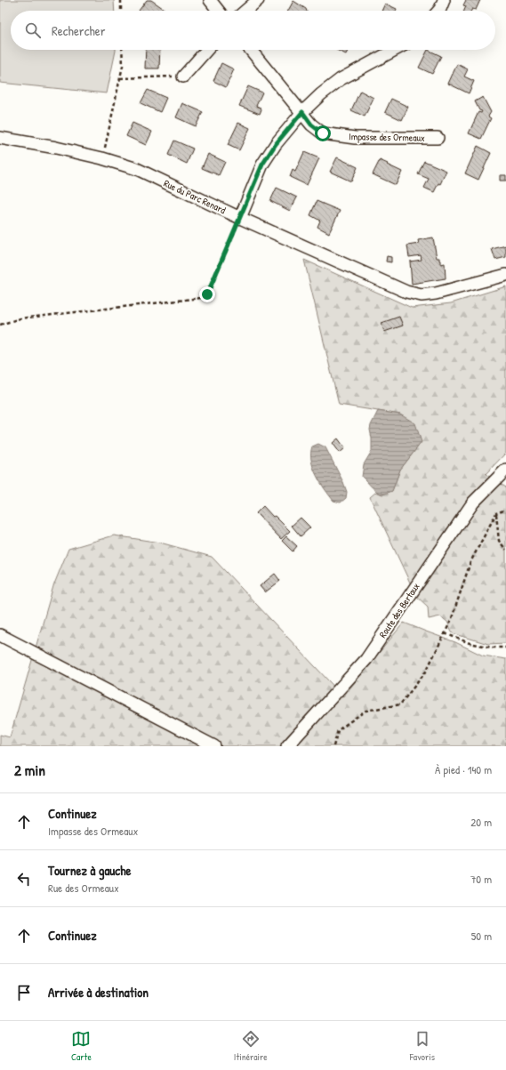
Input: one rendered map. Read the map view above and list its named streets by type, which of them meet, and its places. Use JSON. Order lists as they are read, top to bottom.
{
  "streets": {
    "street": ["Impasse des Ormeaux", "Rue du Parc Renard", "Route des Bertaux"]
  },
  "page": {
    "search": "Rechercher",
    "heading": ["2 min", "À pied · 140 m"],
    "list": [
      ["Continuez", "Impasse des Ormeaux", "20 m"],
      ["Tournez à gauche", "Rue des Ormeaux", "70 m"],
      ["Continuez", "50 m"],
      "Arrivée à destination"
    ],
    "nav": ["Carte", "Itinéraire", "Favoris"]
  }
}
